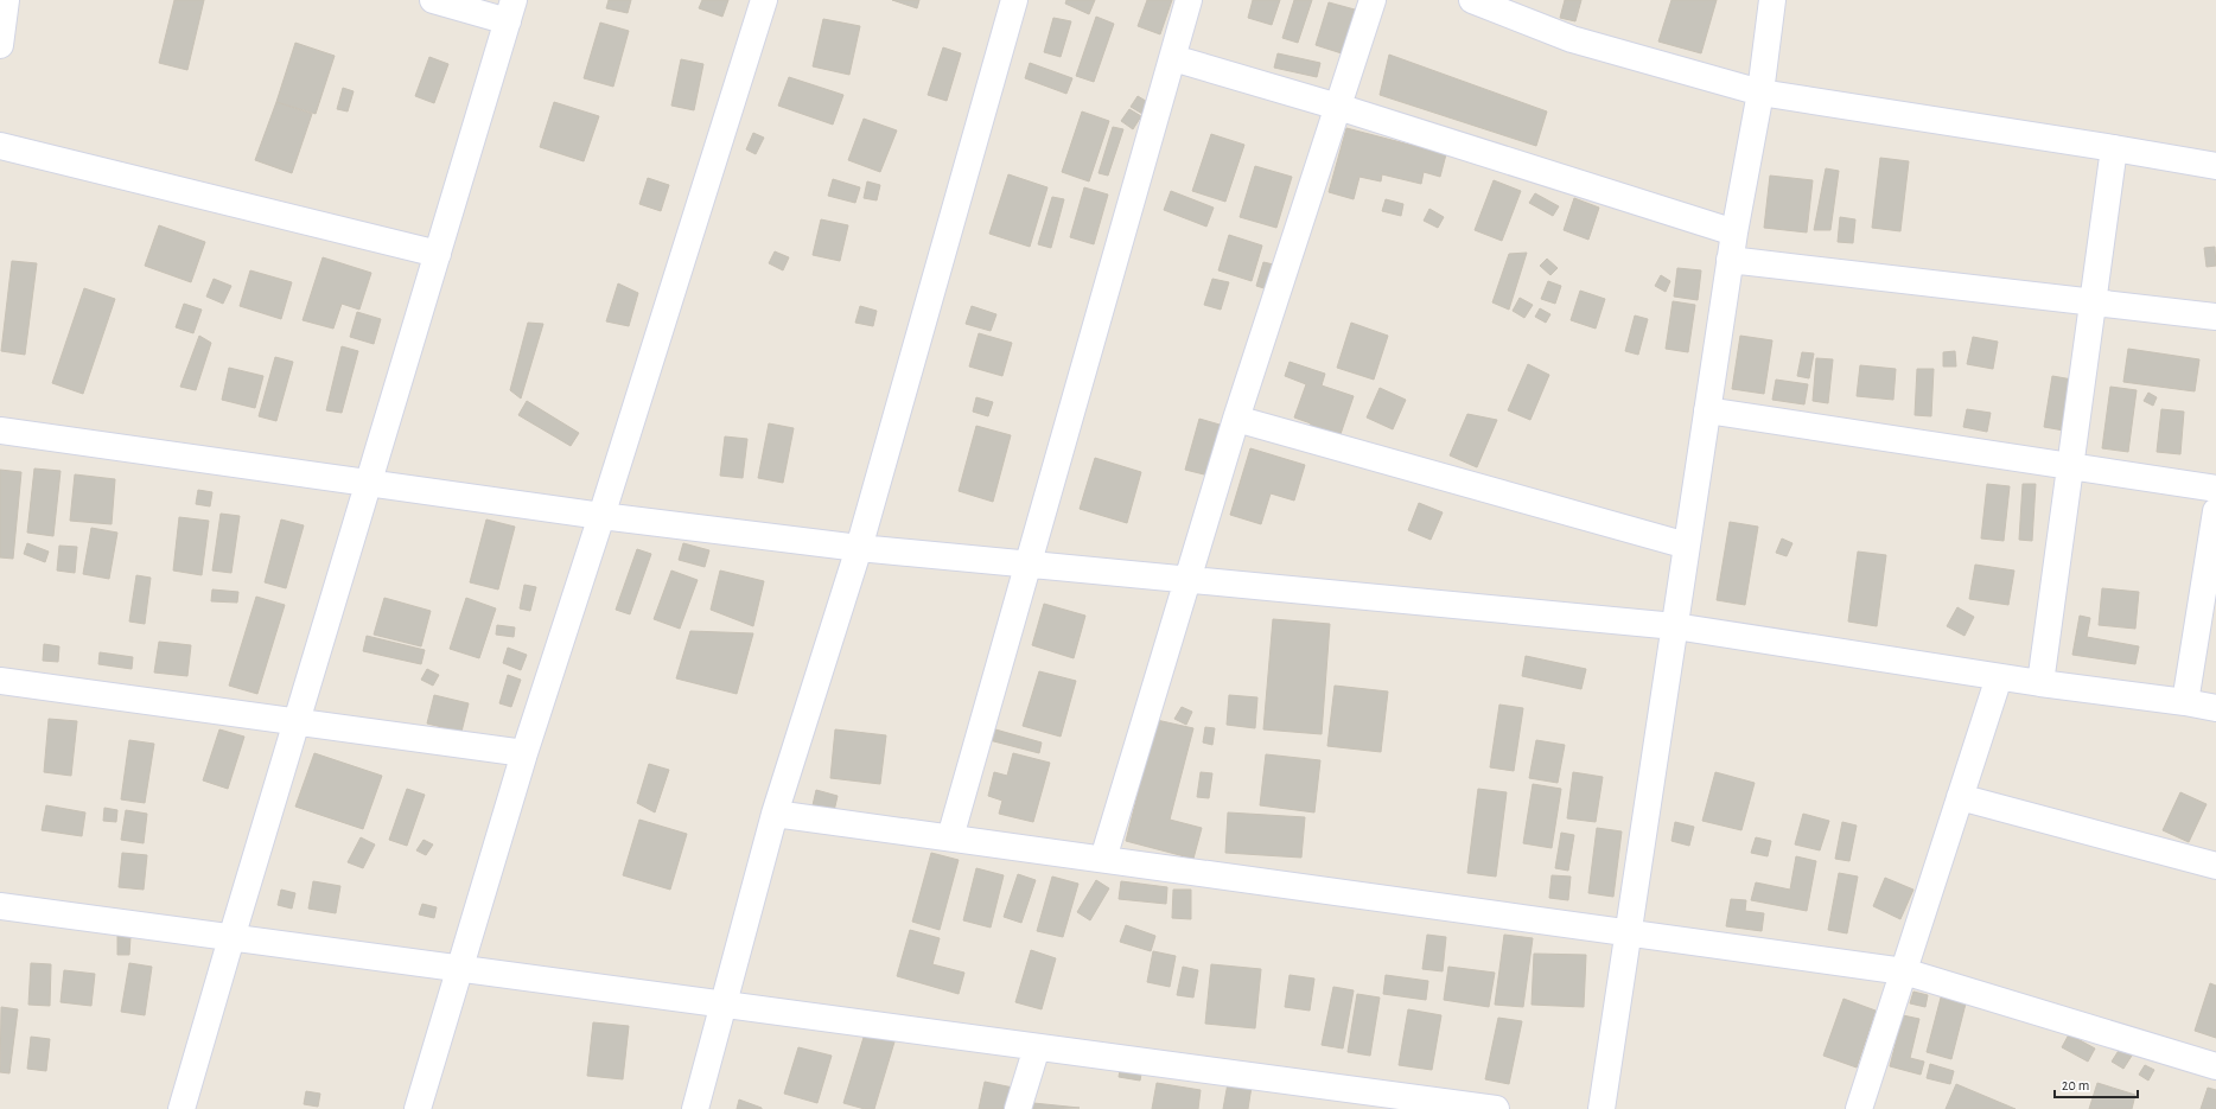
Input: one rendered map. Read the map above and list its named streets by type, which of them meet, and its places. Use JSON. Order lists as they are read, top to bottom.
{
  "scale_bar": "20 m"
}
